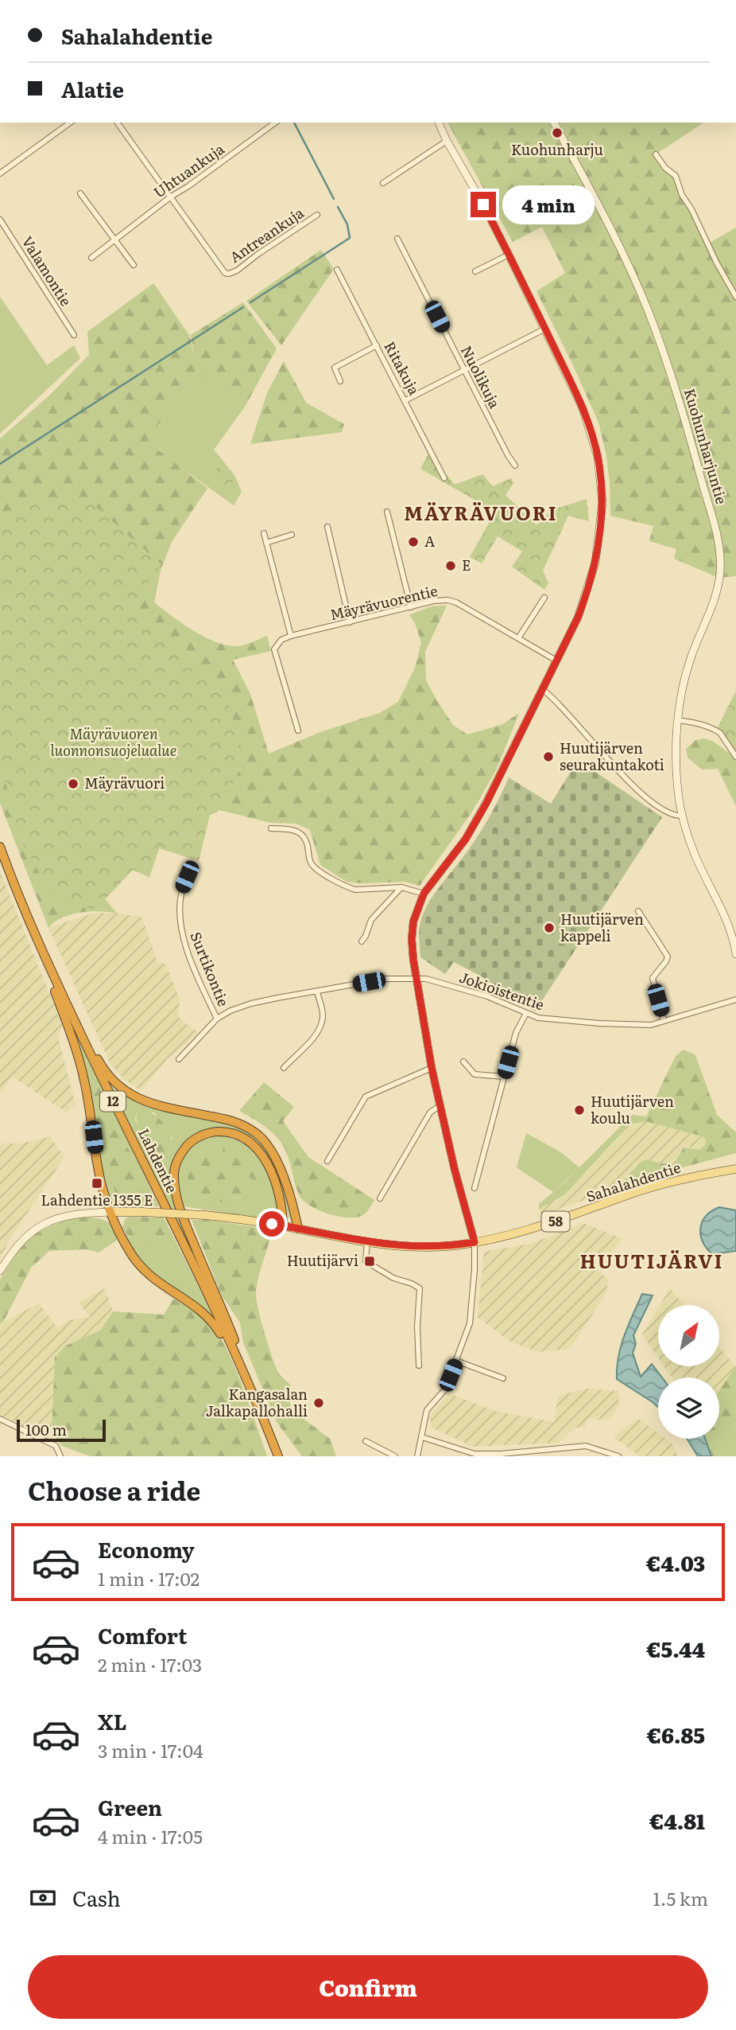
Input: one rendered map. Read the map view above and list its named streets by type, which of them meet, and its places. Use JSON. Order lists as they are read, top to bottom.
{
  "streets": {
    "highway": ["12", "Lahdentie"],
    "main road": ["Sahalahdentie", "58"],
    "street": [
      "Uhtuankuja",
      "Antreankuja",
      "Valamontie",
      "Ritakuja",
      "Nuolikuja",
      "Kuohunharjuntie",
      "Mäyrävuorentie",
      "Surtikontie",
      "Jokioistentie"
    ]
  },
  "crossings": [
    ["Uhtuankuja", "Antreankuja"],
    ["Surtikontie", "Jokioistentie"]
  ],
  "districts": ["MÄYRÄVUORI", "HUUTIJÄRVI"],
  "parks": ["Mäyrävuoren luonnonsuojelualue"],
  "places": {
    "other": [
      "Kuohunharju",
      "A",
      "E",
      "Huutijärven seurakuntakoti",
      "Mäyrävuori",
      "Huutijärven kappeli",
      "Huutijärven koulu",
      "Kangasalan Jalkapallohalli"
    ],
    "transit": ["Lahdentie 1355 E", "Huutijärvi"]
  },
  "scale_bar": "100 m",
  "north": "top right",
  "page": {
    "banner": ["Sahalahdentie", "Alatie"],
    "bubble": "4 min",
    "scale": "100 m",
    "heading": "Choose a ride",
    "list": [
      {
        "name": "Economy",
        "note": "1 min · 17:02",
        "value": "€4.03"
      },
      {
        "name": "Comfort",
        "note": "2 min · 17:03",
        "value": "€5.44"
      },
      {
        "name": "XL",
        "note": "3 min · 17:04",
        "value": "€6.85"
      },
      {
        "name": "Green",
        "note": "4 min · 17:05",
        "value": "€4.81"
      }
    ],
    "pay": ["Cash", "1.5 km"],
    "buttons": "Confirm"
  }
}
